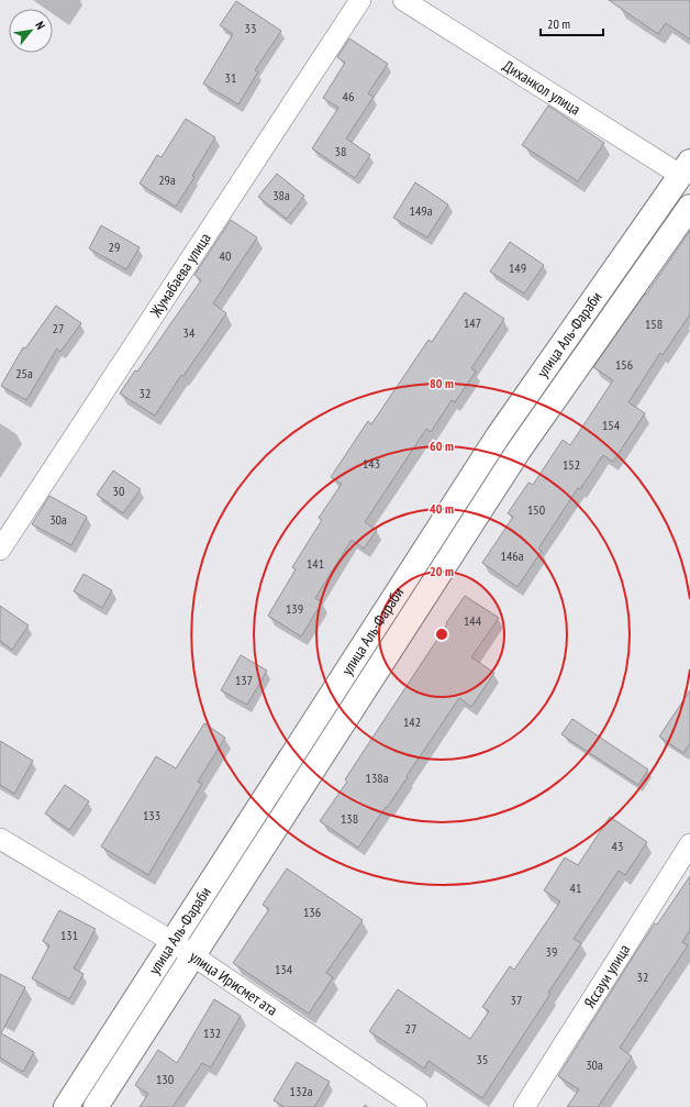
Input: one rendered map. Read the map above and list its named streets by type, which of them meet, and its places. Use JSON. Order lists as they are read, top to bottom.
{
  "streets": {
    "main road": ["улица Аль-Фараби"],
    "street": [
      "Диханкол улица",
      "Жумабаева улица",
      "Яссауи улица",
      "улица Ирисмет ата"
    ]
  },
  "crossings": [
    ["Диханкол улица", "улица Аль-Фараби"],
    ["улица Аль-Фараби", "улица Ирисмет ата"]
  ],
  "house_numbers": [
    "33",
    "31",
    "46",
    "38",
    "29а",
    "38а",
    "149а",
    "29",
    "40",
    "149",
    "147",
    "158",
    "27",
    "34",
    "156",
    "25а",
    "32",
    "154",
    "143",
    "152",
    "30",
    "150",
    "30а",
    "146а",
    "141",
    "139",
    "144",
    "137",
    "142",
    "138а",
    "133",
    "138",
    "43",
    "41",
    "136",
    "131",
    "39",
    "134",
    "32",
    "37",
    "27",
    "132",
    "35",
    "30а",
    "130",
    "132а"
  ],
  "scale_bar": "20 m",
  "north": "top right",
  "rings": [
    "80 m",
    "60 m",
    "40 m",
    "20 m"
  ]
}
